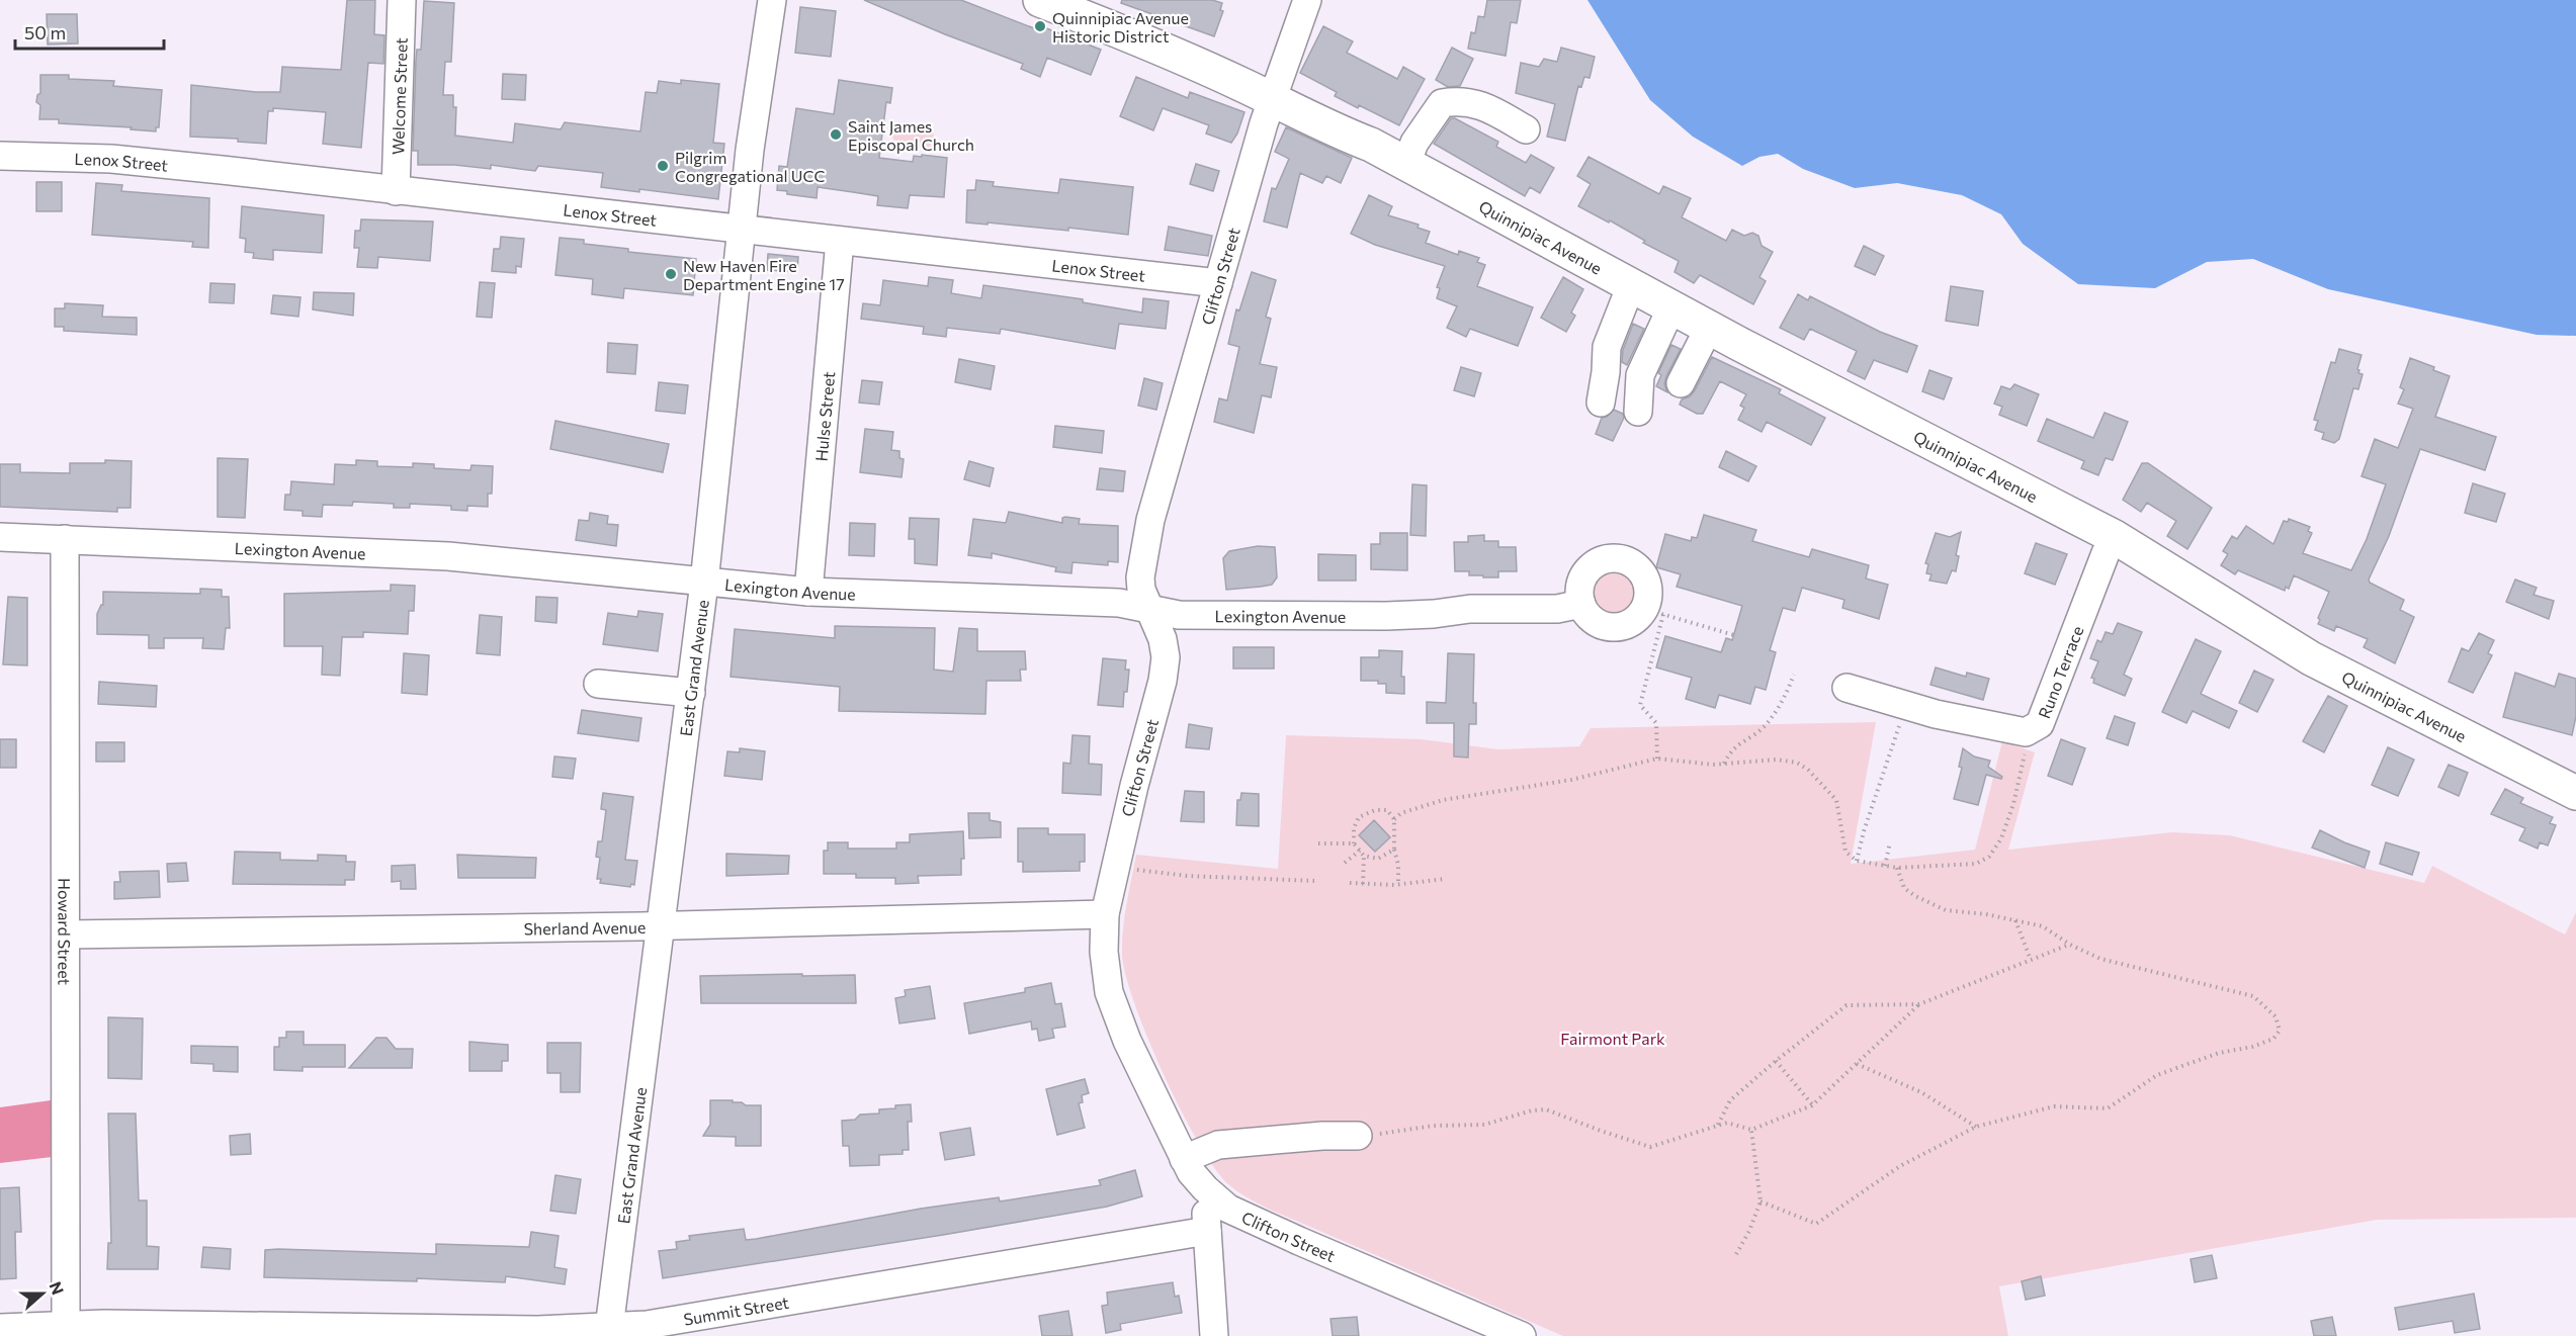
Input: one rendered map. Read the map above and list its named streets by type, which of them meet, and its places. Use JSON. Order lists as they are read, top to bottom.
{
  "streets": {
    "main road": ["Quinnipiac Avenue"],
    "street": [
      "Welcome Street",
      "Lenox Street",
      "Clifton Street",
      "Hulse Street",
      "Lexington Avenue",
      "East Grand Avenue",
      "Runo Terrace",
      "Sherland Avenue",
      "Howard Street",
      "Summit Street"
    ]
  },
  "crossings": [
    ["Welcome Street", "Lenox Street"],
    ["Lenox Street", "Clifton Street"],
    ["Lenox Street", "Hulse Street"],
    ["Lenox Street", "East Grand Avenue"],
    ["Quinnipiac Avenue", "Clifton Street"],
    ["Quinnipiac Avenue", "Runo Terrace"],
    ["Clifton Street", "Lexington Avenue"],
    ["Clifton Street", "Sherland Avenue"],
    ["Hulse Street", "Lexington Avenue"],
    ["Lexington Avenue", "East Grand Avenue"],
    ["Lexington Avenue", "Howard Street"],
    ["East Grand Avenue", "Sherland Avenue"],
    ["East Grand Avenue", "Summit Street"],
    ["Sherland Avenue", "Howard Street"],
    ["Howard Street", "Summit Street"]
  ],
  "parks": ["Fairmont Park"],
  "places": [
    "Quinnipiac Avenue Historic District",
    "Saint James Episcopal Church",
    "Pilgrim Congregational UCC",
    "New Haven Fire Department Engine 17"
  ],
  "scale_bar": "50 m",
  "north": "right"
}
